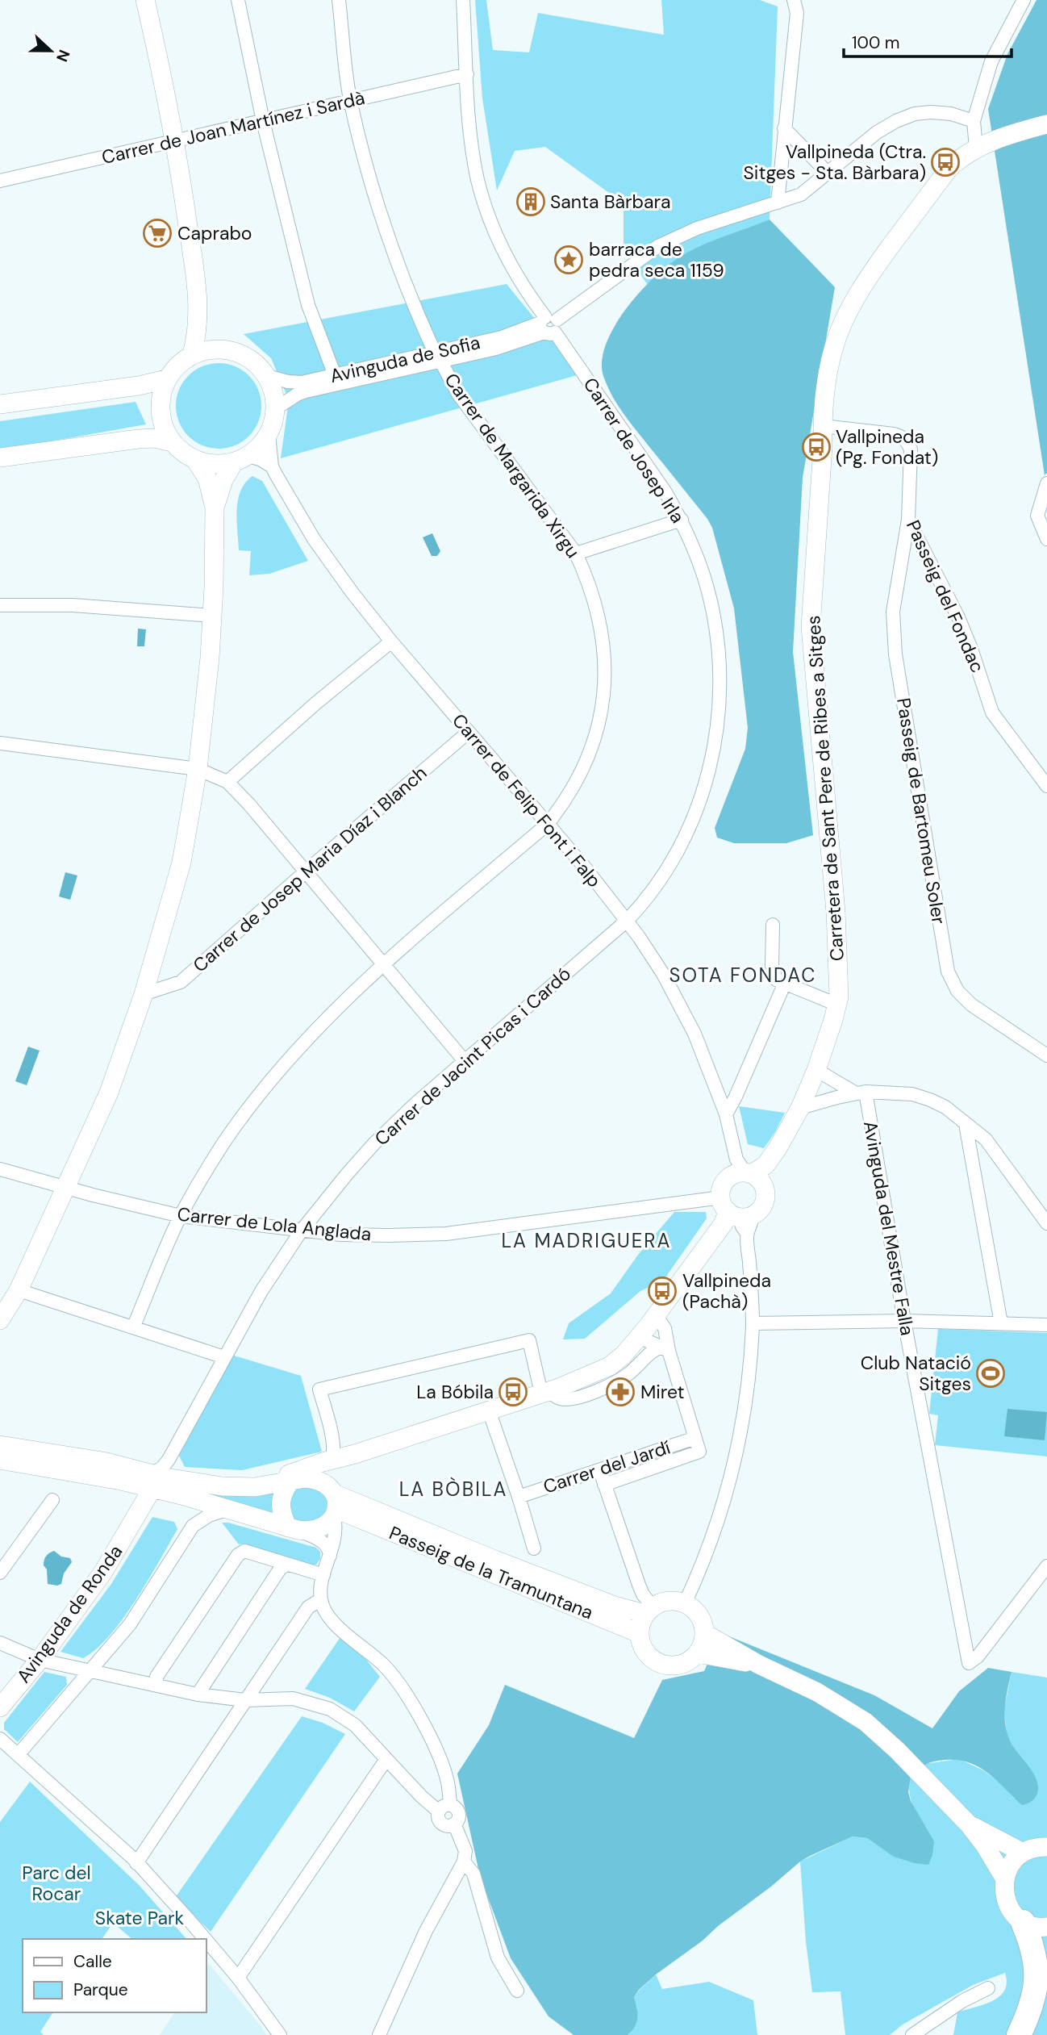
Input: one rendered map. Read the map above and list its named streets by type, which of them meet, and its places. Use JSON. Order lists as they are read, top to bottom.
{
  "streets": {
    "street": [
      "Carrer de Joan Martínez i Sardà",
      "Avinguda de Sofia",
      "Carrer de Josep Irla",
      "Carrer de Margarida Xirgu",
      "Passeig del Fondac",
      "Carretera de Sant Pere de Ribes a Sitges",
      "Carrer de Felip Font i Falp",
      "Passeig de Bartomeu Soler",
      "Carrer de Josep Maria Díaz i Blanch",
      "Carrer de Jacint Picas i Cardó",
      "Carrer de Lola Anglada",
      "Avinguda del Mestre Falla",
      "Carrer del Jardí",
      "Passeig de la Tramuntana",
      "Avinguda de Ronda"
    ]
  },
  "crossings": [
    ["Carrer de Joan Martínez i Sardà", "Carrer de Josep Irla"],
    ["Carrer de Joan Martínez i Sardà", "Carrer de Margarida Xirgu"],
    ["Avinguda de Sofia", "Carrer de Josep Irla"],
    ["Avinguda de Sofia", "Carrer de Margarida Xirgu"],
    ["Avinguda de Sofia", "Carrer de Felip Font i Falp"],
    ["Carrer de Josep Irla", "Carrer de Felip Font i Falp"],
    ["Carrer de Josep Irla", "Carrer de Jacint Picas i Cardó"],
    ["Carrer de Margarida Xirgu", "Carrer de Felip Font i Falp"],
    ["Carrer de Margarida Xirgu", "Carrer de Lola Anglada"],
    ["Passeig del Fondac", "Carretera de Sant Pere de Ribes a Sitges"],
    ["Passeig del Fondac", "Passeig de Bartomeu Soler"],
    ["Carretera de Sant Pere de Ribes a Sitges", "Carrer de Felip Font i Falp"],
    ["Carretera de Sant Pere de Ribes a Sitges", "Carrer de Lola Anglada"],
    ["Carrer de Felip Font i Falp", "Carrer de Josep Maria Díaz i Blanch"],
    ["Carrer de Felip Font i Falp", "Carrer de Jacint Picas i Cardó"],
    ["Carrer de Jacint Picas i Cardó", "Carrer de Lola Anglada"],
    ["Carrer de Jacint Picas i Cardó", "Avinguda de Ronda"]
  ],
  "districts": ["SOTA FONDAC", "LA MADRIGUERA", "LA BÒBILA"],
  "parks": ["Parc del Rocar", "Skate Park"],
  "places": {
    "bus stop": [
      "Vallpineda (Ctra. Sitges - Sta. Bàrbara)",
      "Vallpineda (Pg. Fondat)",
      "Vallpineda (Pachà)",
      "La Bóbila"
    ],
    "building": ["Santa Bàrbara"],
    "supermarket": ["Caprabo"],
    "place": ["barraca de pedra seca 1159"],
    "sports": ["Club Natació Sitges"],
    "pharmacy": ["Miret"]
  },
  "legend": ["Calle", "Parque"],
  "scale_bar": "100 m",
  "north": "right"
}
